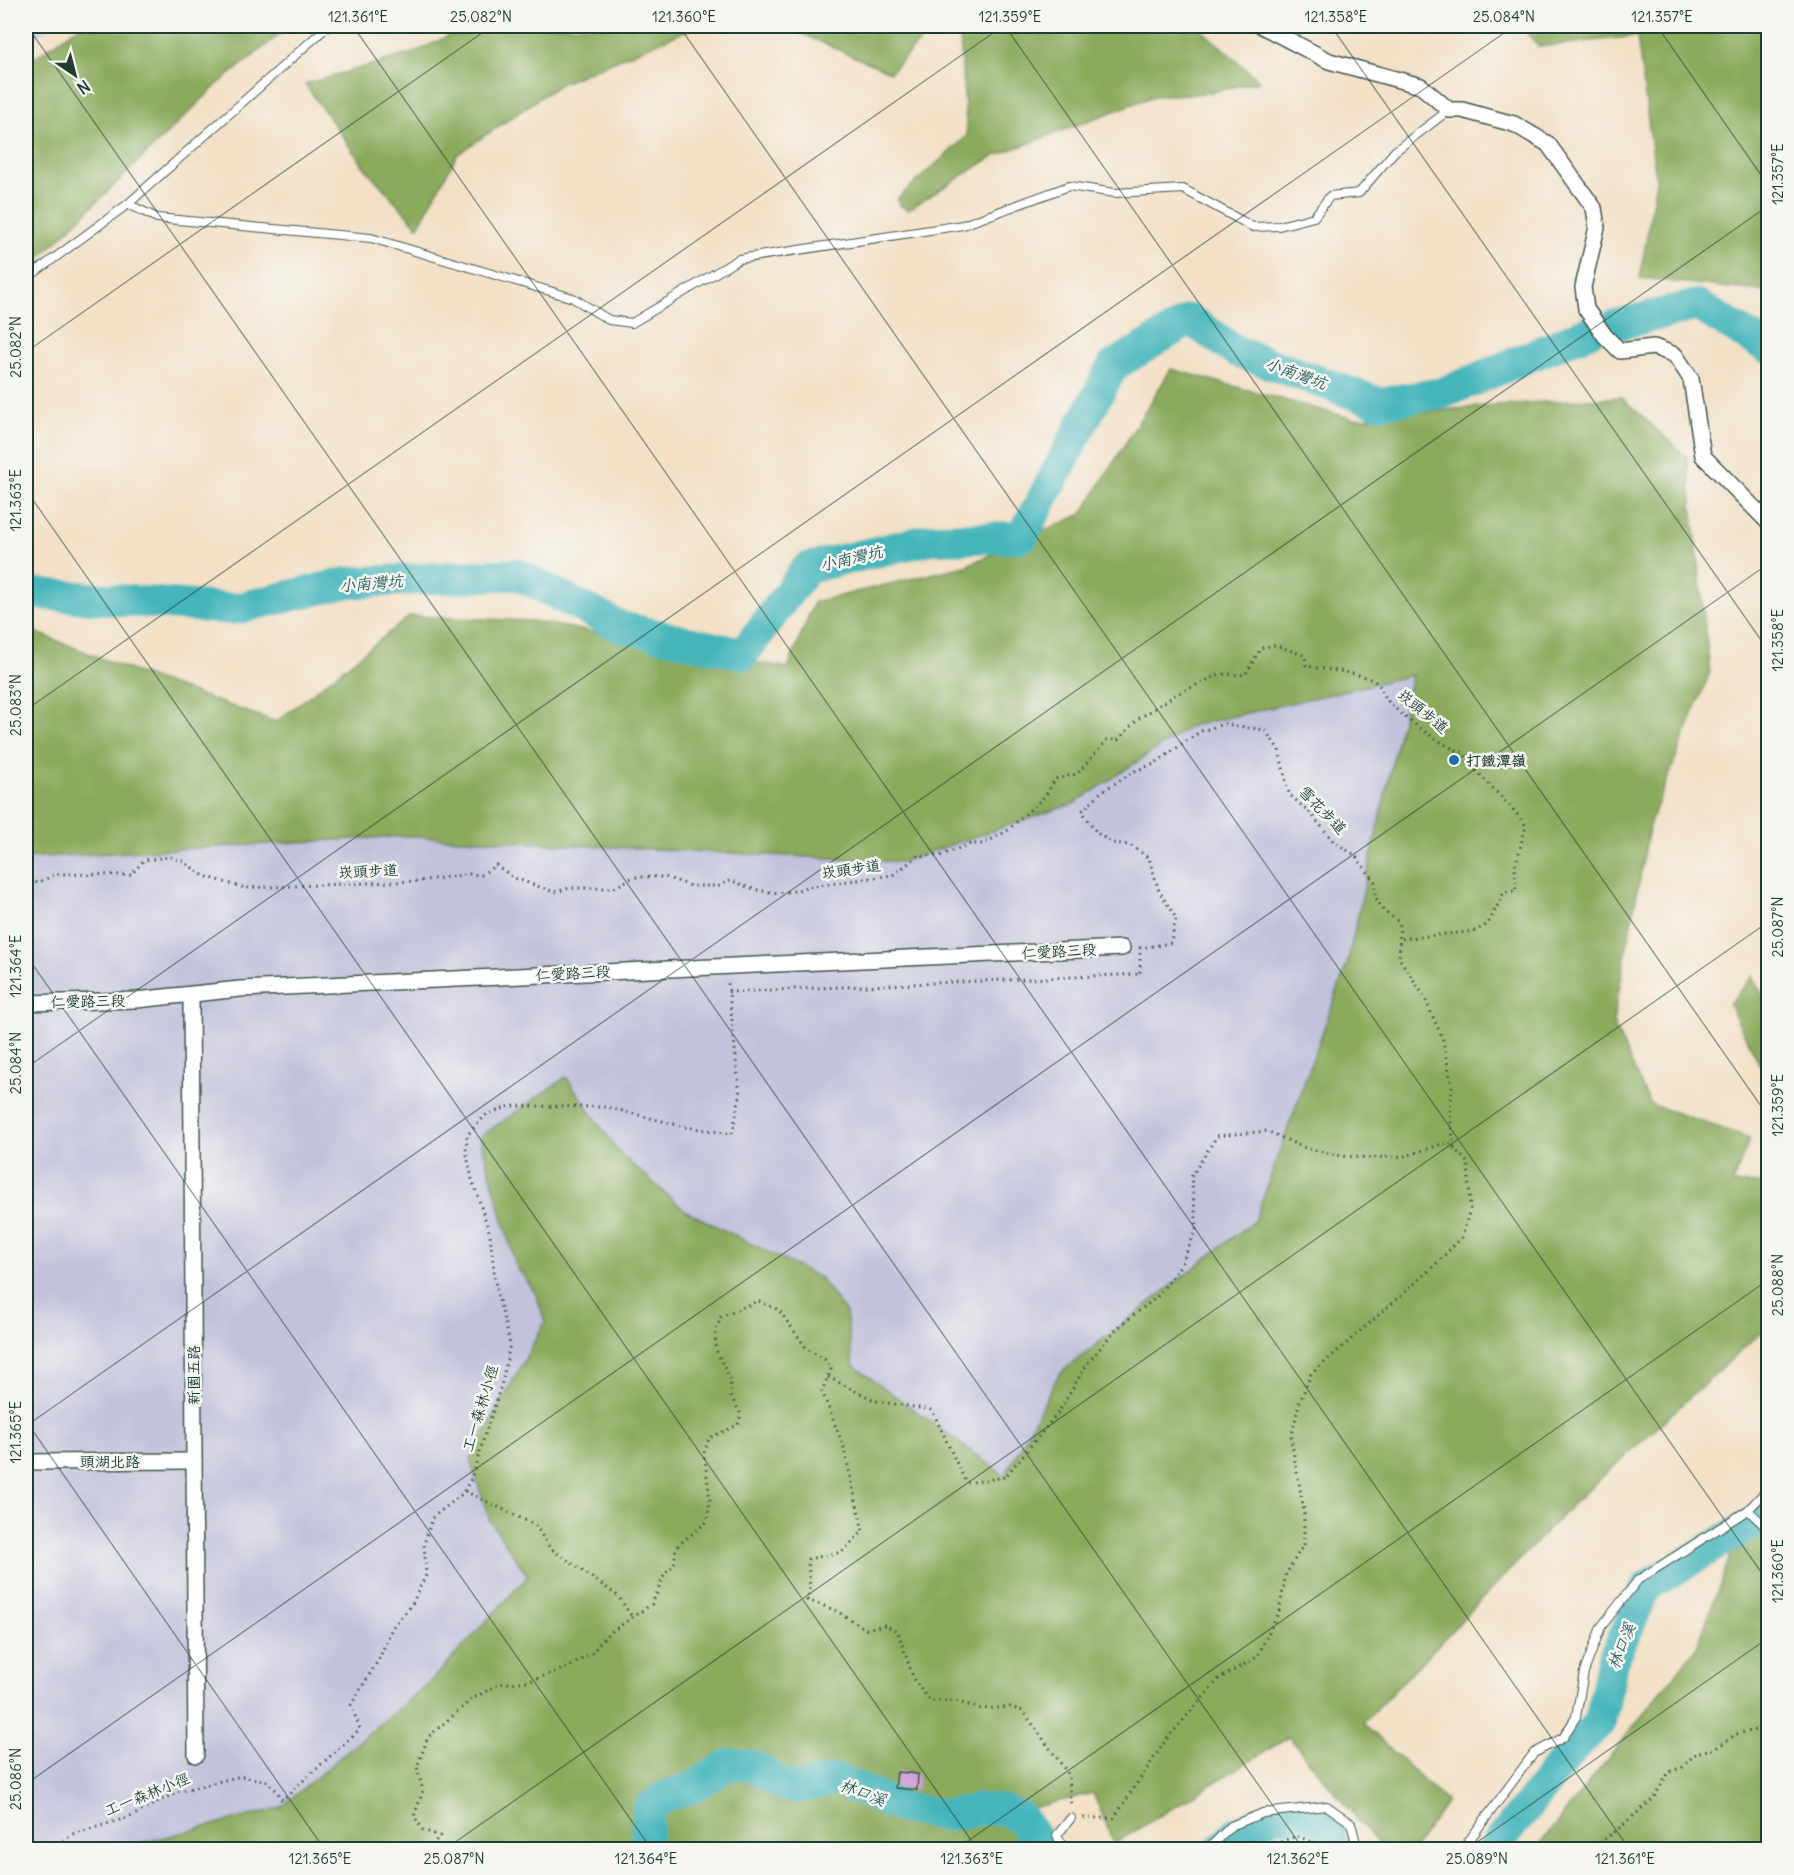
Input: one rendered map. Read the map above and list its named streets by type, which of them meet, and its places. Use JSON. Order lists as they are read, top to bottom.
{
  "streets": {
    "street": ["仁愛路三段", "新園五路", "頭湖北路"],
    "path": ["崁頭步道", "雪花步道", "工一森林小徑"]
  },
  "crossings": [
    ["崁頭步道", "雪花步道"],
    ["雪花步道", "工一森林小徑"],
    ["仁愛路三段", "新園五路"],
    ["仁愛路三段", "工一森林小徑"],
    ["新園五路", "頭湖北路"]
  ],
  "water": ["小南灣坑", "林口溪"],
  "places": ["打鐵潭嶺"],
  "north": "bottom right",
  "coordinates": [
    "121.361°E",
    "25.082°N",
    "121.360°E",
    "121.359°E",
    "121.358°E",
    "25.084°N",
    "121.357°E",
    "121.363°E",
    "25.083°N",
    "25.087°N",
    "121.364°E",
    "25.088°N",
    "121.365°E",
    "25.086°N",
    "121.362°E",
    "25.089°N"
  ]
}
